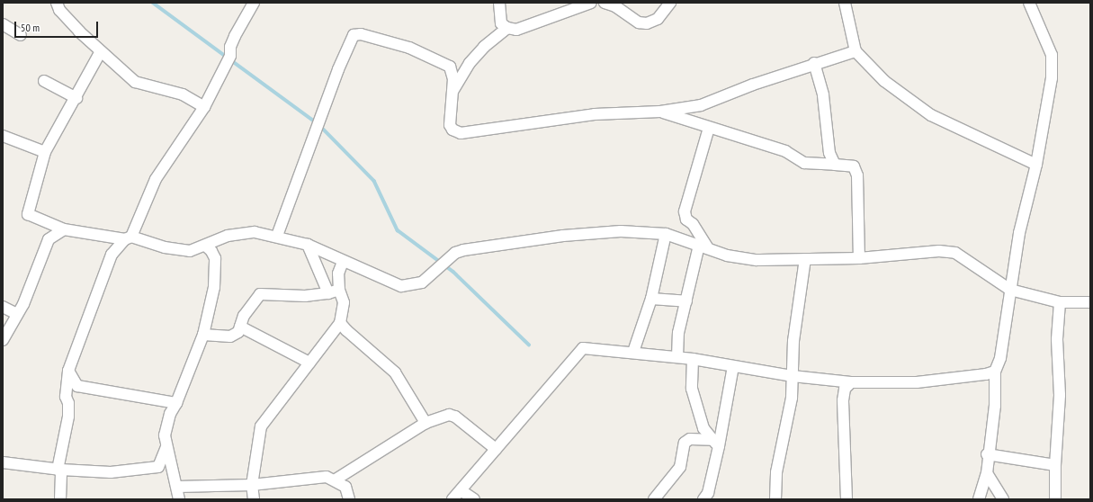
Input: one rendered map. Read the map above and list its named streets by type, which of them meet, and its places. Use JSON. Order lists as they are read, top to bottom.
{
  "scale_bar": "50 m"
}
